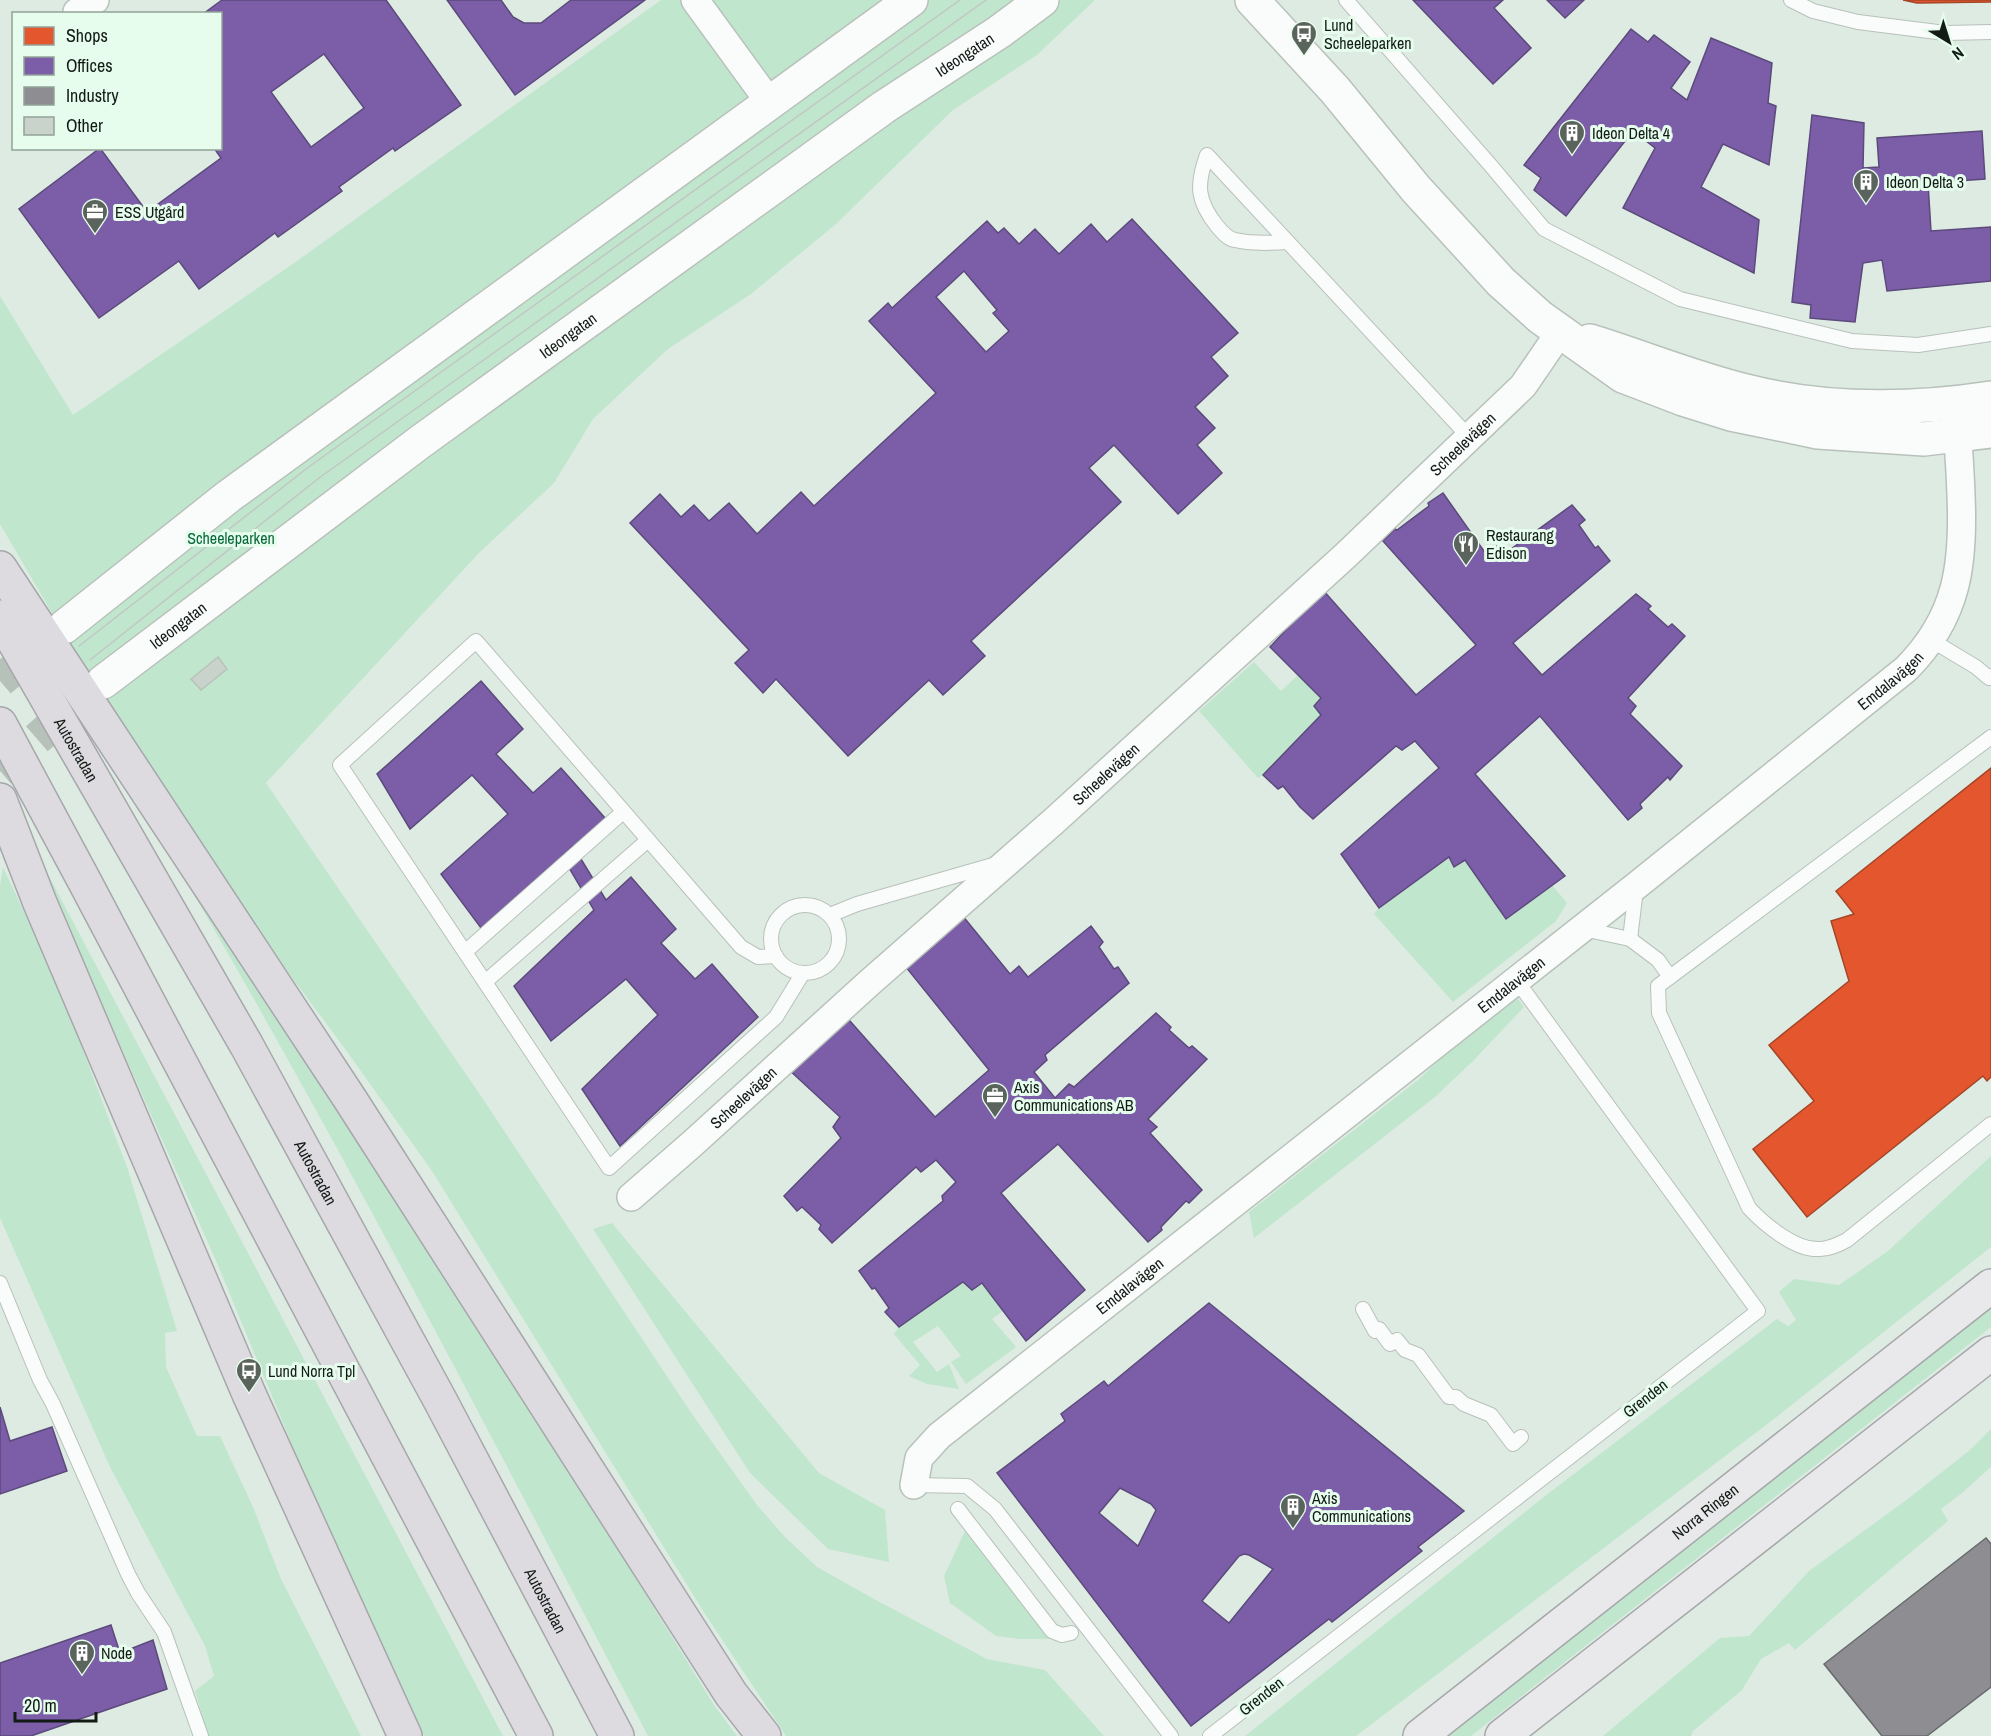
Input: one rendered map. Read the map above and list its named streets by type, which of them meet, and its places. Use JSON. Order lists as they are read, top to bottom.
{
  "streets": {
    "highway": ["Autostradan"],
    "main road": ["Norra Ringen"],
    "street": ["Ideongatan", "Scheelevägen", "Emdalavägen"],
    "lane": ["Grenden"]
  },
  "crossings": [
    ["Emdalavägen", "Grenden"]
  ],
  "parks": ["Scheeleparken"],
  "places": {
    "bus stop": ["Lund Scheeleparken", "Lund Norra Tpl"],
    "building": [
      "Ideon Delta 4",
      "Ideon Delta 3",
      "Axis Communications",
      "Node"
    ],
    "office": ["ESS Utgård", "Axis Communications AB"],
    "restaurant": ["Restaurang Edison"]
  },
  "legend": [
    "Shops",
    "Offices",
    "Industry",
    "Other"
  ],
  "scale_bar": "20 m",
  "north": "bottom right"
}
